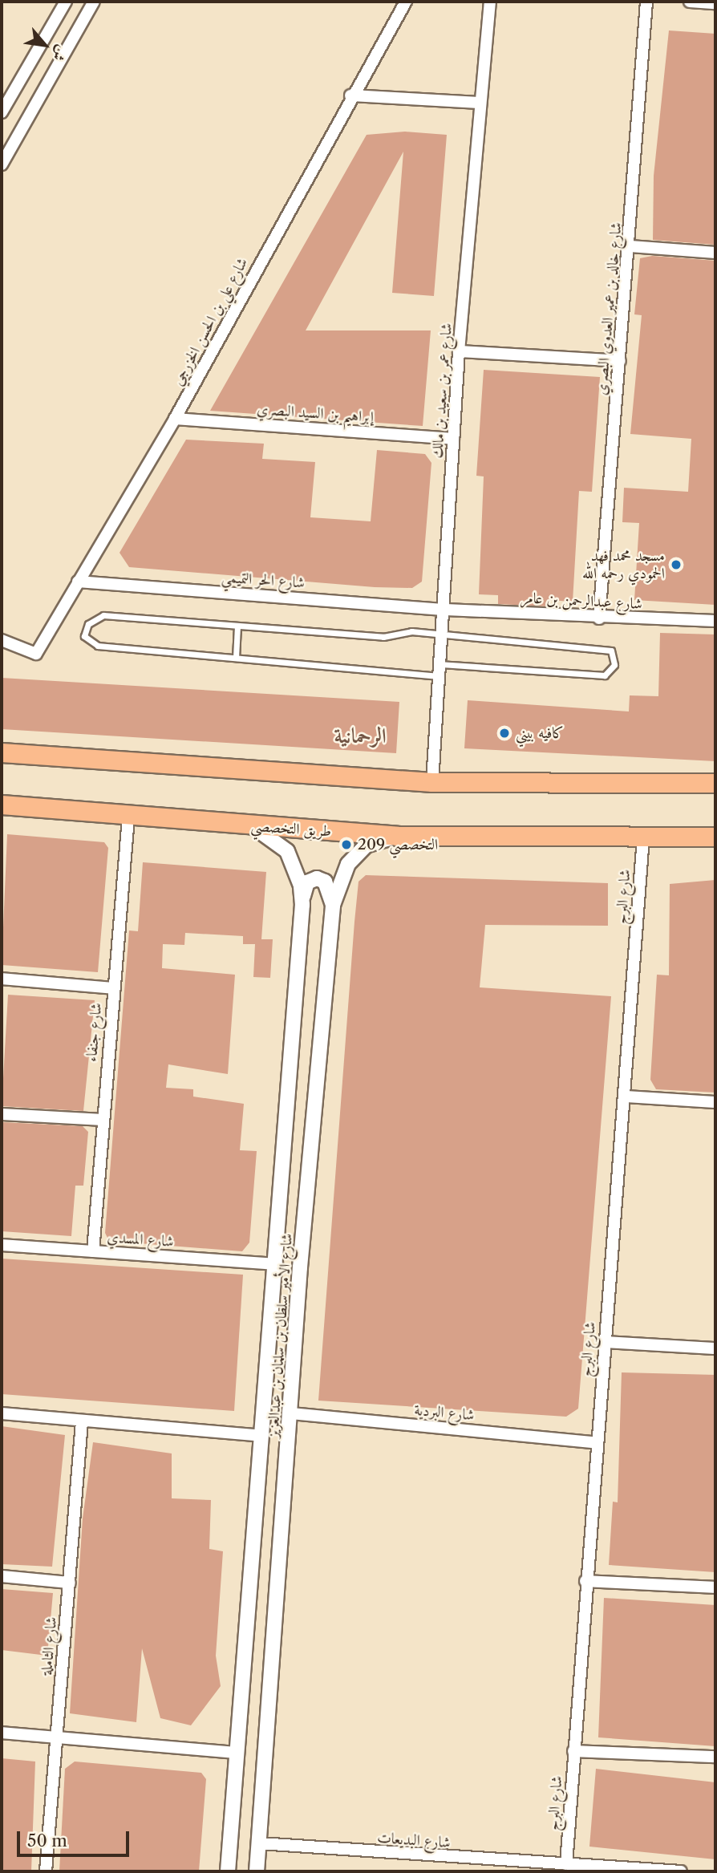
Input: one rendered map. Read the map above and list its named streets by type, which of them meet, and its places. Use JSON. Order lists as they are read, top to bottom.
{
  "streets": {
    "main road": ["طريق التخصصي"],
    "street": [
      "شارع خالد بن عمير العدوي البصري",
      "شارع علي بن الحسن الخزرجي",
      "شارع عمر بن سعيد بن مالك",
      "إبراهيم بن السيد البصري",
      "شارع الحر التميمي",
      "شارع عبدالرحمن بن عامر",
      "شارع البرج",
      "شارع جنفاء",
      "شارع المسدي",
      "شارع الأمير سلطان بن سلمان بن عبدالعزيز",
      "شارع البردية",
      "شارع الثاملة",
      "شارع البديعات"
    ]
  },
  "crossings": [
    ["شارع خالد بن عمير العدوي البصري", "شارع عبدالرحمن بن عامر"],
    ["شارع علي بن الحسن الخزرجي", "إبراهيم بن السيد البصري"],
    ["شارع علي بن الحسن الخزرجي", "شارع الحر التميمي"],
    ["شارع عمر بن سعيد بن مالك", "إبراهيم بن السيد البصري"],
    ["شارع عمر بن سعيد بن مالك", "شارع الحر التميمي"],
    ["شارع عمر بن سعيد بن مالك", "شارع عبدالرحمن بن عامر"],
    ["شارع الحر التميمي", "شارع عبدالرحمن بن عامر"],
    ["طريق التخصصي", "شارع البرج"],
    ["طريق التخصصي", "شارع جنفاء"],
    ["طريق التخصصي", "شارع الأمير سلطان بن سلمان بن عبدالعزيز"],
    ["شارع البرج", "شارع البردية"],
    ["شارع البرج", "شارع البديعات"],
    ["شارع جنفاء", "شارع المسدي"],
    ["شارع المسدي", "شارع الأمير سلطان بن سلمان بن عبدالعزيز"],
    ["شارع الأمير سلطان بن سلمان بن عبدالعزيز", "شارع البردية"],
    ["شارع الأمير سلطان بن سلمان بن عبدالعزيز", "شارع البديعات"]
  ],
  "districts": ["الرحمانية"],
  "places": ["مسجد محمد فهد الحمودي رحمه الله", "كافيه بيني", "التخصصي 209"],
  "scale_bar": "50 m",
  "north": "bottom right"
}
